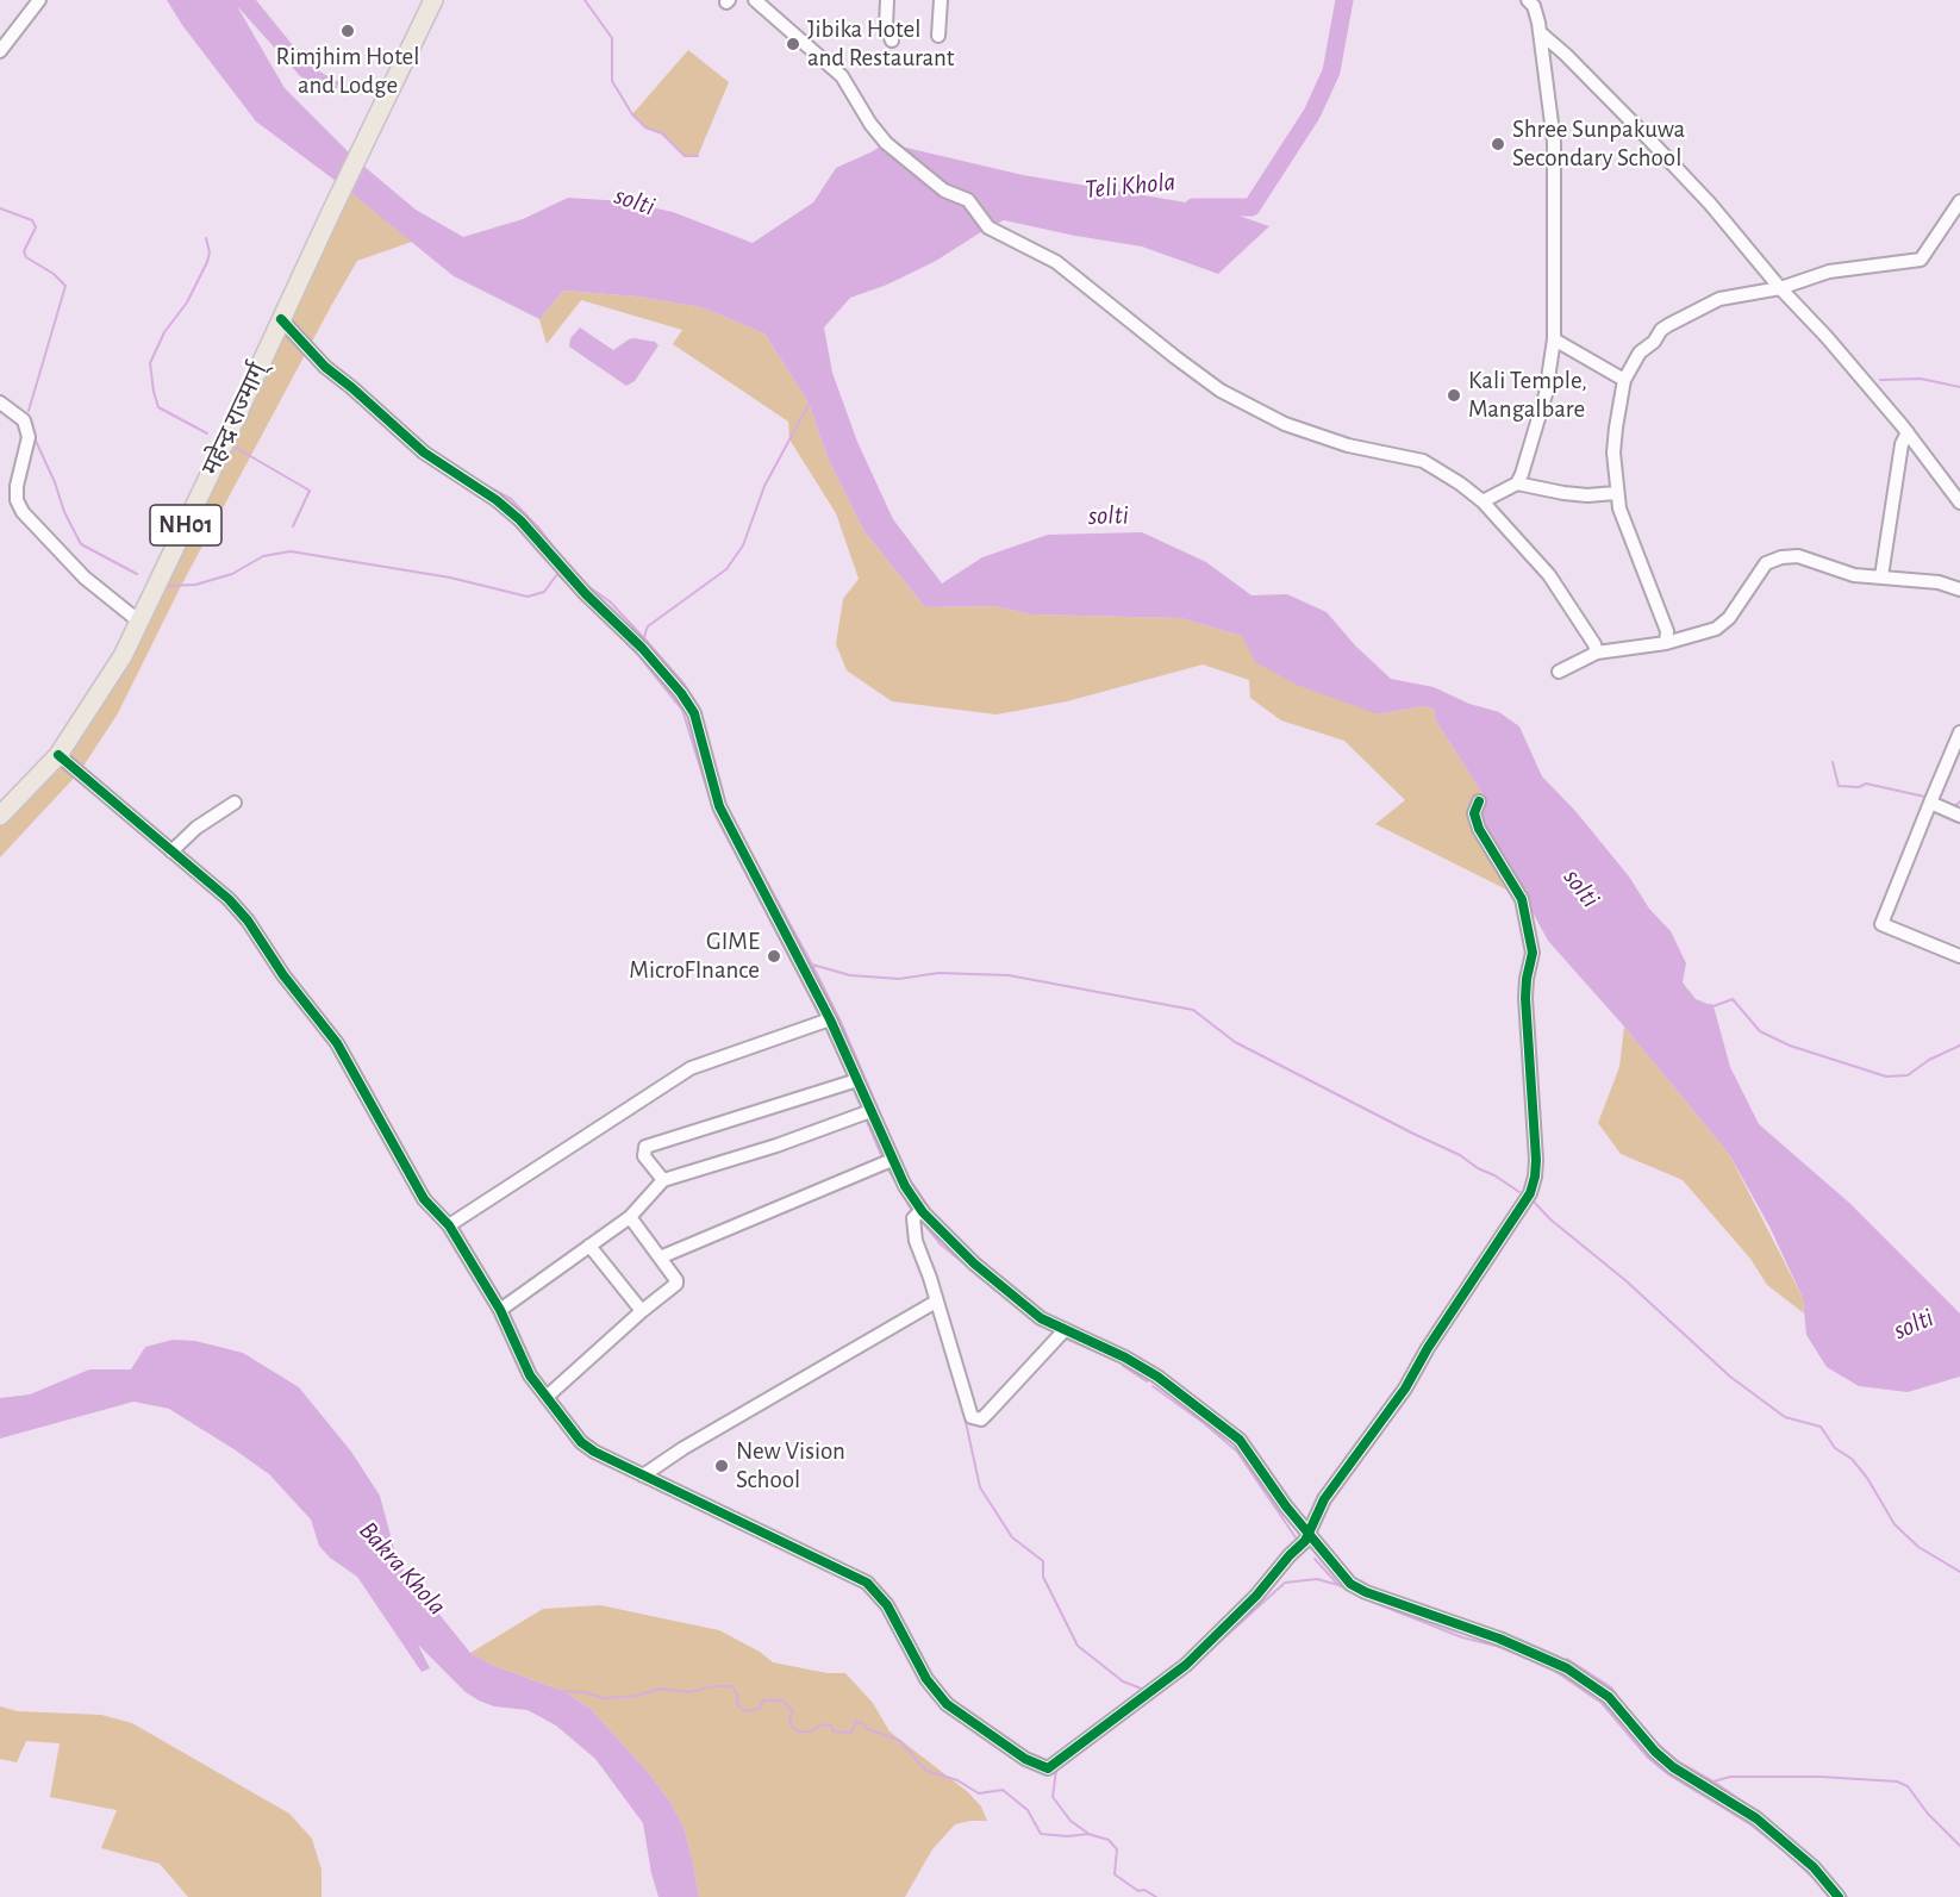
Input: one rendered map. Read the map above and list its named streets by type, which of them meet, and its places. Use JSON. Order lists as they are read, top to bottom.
{
  "streets": {
    "highway": ["महेन्द्र राज्मार्ग्", "NH01"]
  },
  "water": ["Teli Khola", "solti", "Bakra Khola"],
  "places": [
    "Rimjhim Hotel and Lodge",
    "Jibika Hotel and Restaurant",
    "Shree Sunpakuwa Secondary School",
    "Kali Temple, Mangalbare",
    "GIME MicroFInance",
    "New Vision School"
  ]
}
